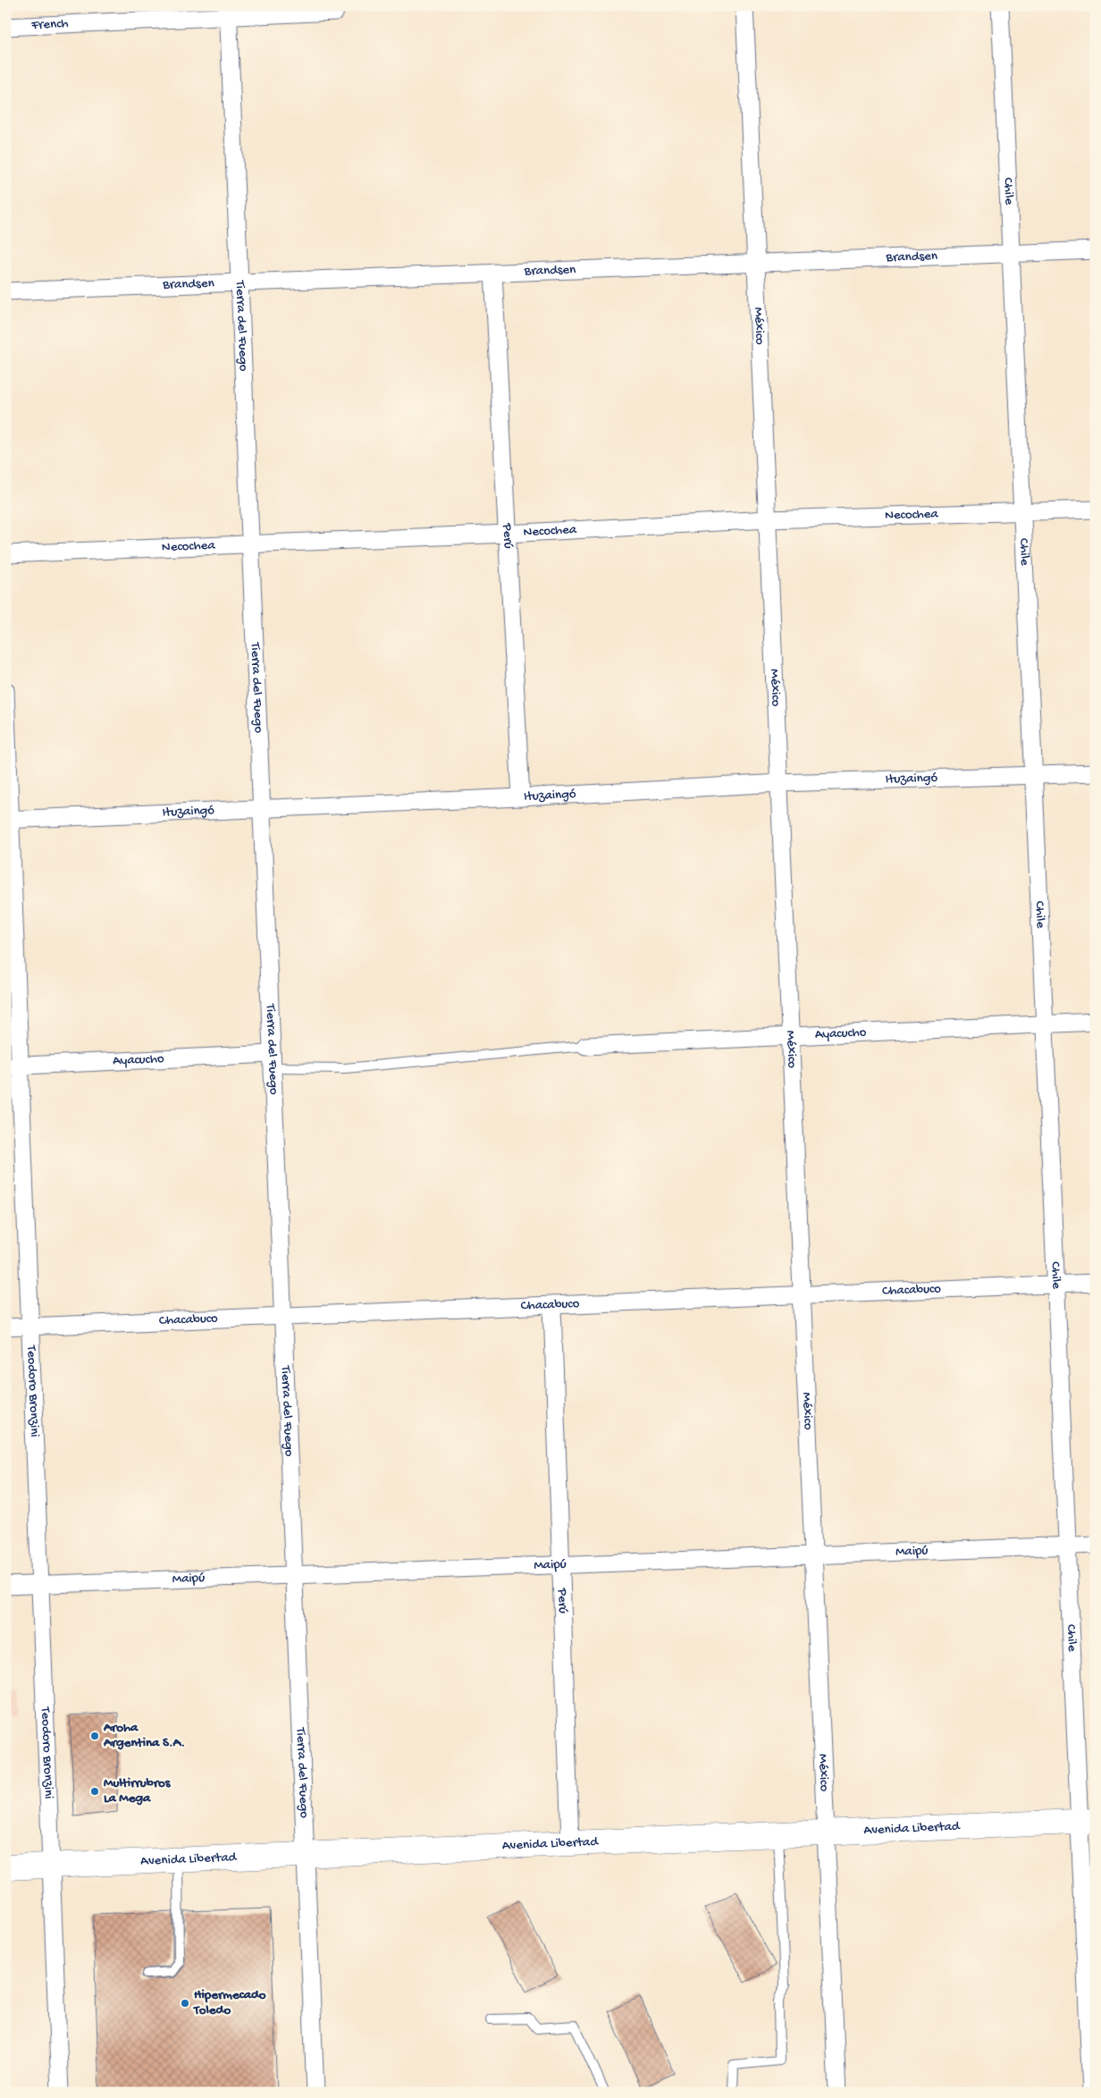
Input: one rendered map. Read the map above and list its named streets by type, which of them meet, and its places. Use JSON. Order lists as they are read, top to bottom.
{
  "streets": {
    "main road": ["Avenida Libertad"],
    "street": [
      "French",
      "Chile",
      "Brandsen",
      "Tierra del Fuego",
      "México",
      "Necochea",
      "Perú",
      "Ituzaingó",
      "Ayacucho",
      "Chacabuco",
      "Teodoro Bronzini",
      "Maipú"
    ]
  },
  "crossings": [
    ["French", "Tierra del Fuego"],
    ["Chile", "Brandsen"],
    ["Chile", "Necochea"],
    ["Chile", "Ituzaingó"],
    ["Chile", "Ayacucho"],
    ["Chile", "Chacabuco"],
    ["Chile", "Maipú"],
    ["Chile", "Avenida Libertad"],
    ["Brandsen", "Tierra del Fuego"],
    ["Brandsen", "México"],
    ["Brandsen", "Perú"],
    ["Tierra del Fuego", "Necochea"],
    ["Tierra del Fuego", "Ituzaingó"],
    ["Tierra del Fuego", "Ayacucho"],
    ["Tierra del Fuego", "Chacabuco"],
    ["Tierra del Fuego", "Maipú"],
    ["Tierra del Fuego", "Avenida Libertad"],
    ["México", "Necochea"],
    ["México", "Ituzaingó"],
    ["México", "Ayacucho"],
    ["México", "Chacabuco"],
    ["México", "Maipú"],
    ["México", "Avenida Libertad"],
    ["Necochea", "Perú"],
    ["Perú", "Ituzaingó"],
    ["Perú", "Chacabuco"],
    ["Perú", "Maipú"],
    ["Perú", "Avenida Libertad"],
    ["Ituzaingó", "Teodoro Bronzini"],
    ["Ayacucho", "Teodoro Bronzini"],
    ["Chacabuco", "Teodoro Bronzini"],
    ["Teodoro Bronzini", "Maipú"],
    ["Teodoro Bronzini", "Avenida Libertad"]
  ],
  "places": ["Aroha Argentina S.A.", "Multirrubros La Mega", "Hipermecado Toledo"]
}
